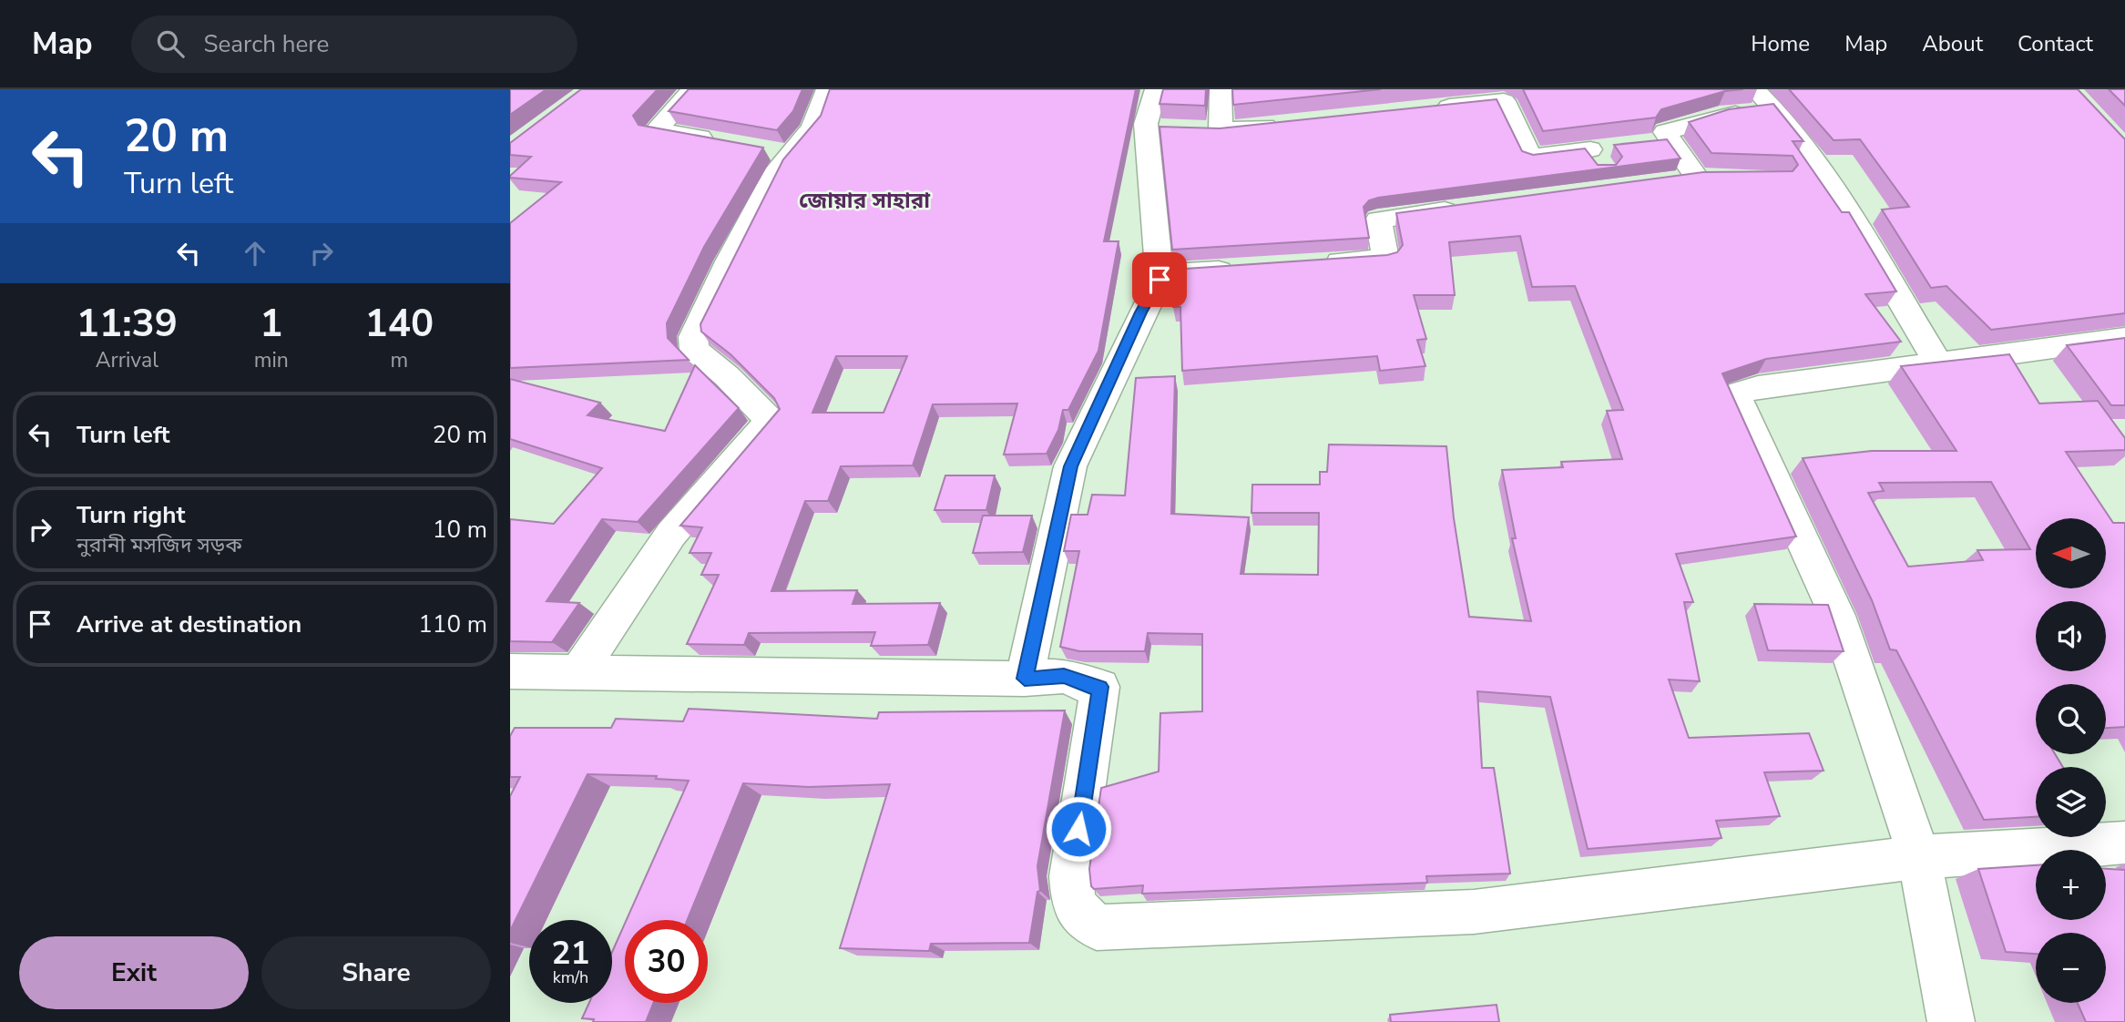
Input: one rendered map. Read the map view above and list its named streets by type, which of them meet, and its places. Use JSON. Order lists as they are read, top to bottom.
{
  "districts": ["জোয়ার সাহারা"],
  "north": "left",
  "page": {
    "header": "Map",
    "search": "Search here",
    "nav": [
      "Home",
      "Map",
      "About",
      "Contact"
    ],
    "turn": ["20 m", "Turn left"],
    "eta": [
      "11:39",
      "Arrival",
      "1",
      "min",
      "140",
      "m"
    ],
    "list": [
      {
        "name": "Turn left",
        "value": "20 m"
      },
      {
        "name": "Turn right",
        "note": "নুরানী মসজিদ সড়ক",
        "value": "10 m"
      },
      {
        "name": "Arrive at destination",
        "value": "110 m"
      }
    ],
    "map_buttons": ["+", "−"],
    "speed": "21 km/h",
    "limit": "30",
    "buttons": ["Exit", "Share"]
  }
}
